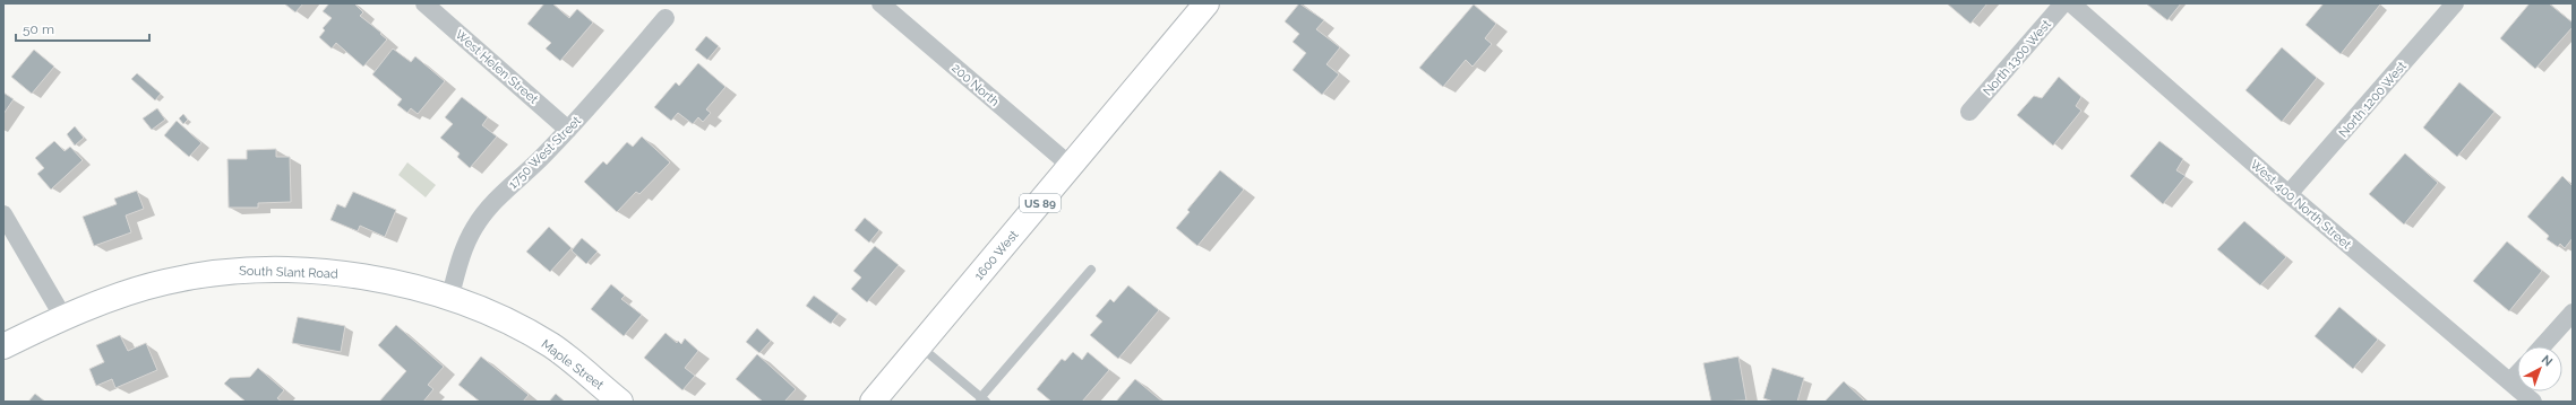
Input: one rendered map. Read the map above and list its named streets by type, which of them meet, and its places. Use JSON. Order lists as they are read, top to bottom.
{
  "streets": {
    "street": [
      "North 1300 West",
      "West Helen Street",
      "200 North",
      "North 1200 West",
      "1750 West Street",
      "US 89",
      "West 400 North Street",
      "1600 West",
      "South Slant Road",
      "Maple Street"
    ]
  },
  "crossings": [
    ["West Helen Street", "1750 West Street"],
    ["200 North", "1600 West"],
    ["North 1200 West", "West 400 North Street"],
    ["1750 West Street", "South Slant Road"],
    ["South Slant Road", "Maple Street"]
  ],
  "scale_bar": "50 m",
  "north": "top right"
}
